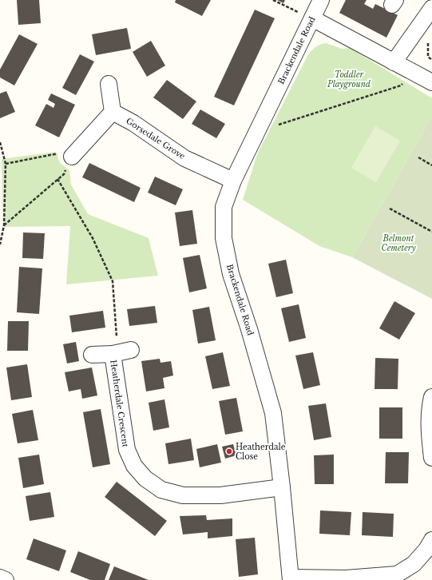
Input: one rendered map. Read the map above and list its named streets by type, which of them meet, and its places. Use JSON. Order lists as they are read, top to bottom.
{
  "streets": {
    "street": ["Brackendale Road", "Gorsedale Grove", "Heatherdale Crescent"]
  },
  "crossings": [
    ["Brackendale Road", "Gorsedale Grove"],
    ["Brackendale Road", "Heatherdale Crescent"]
  ],
  "parks": ["Toddler Playground", "Belmont Cemetery"],
  "places": ["Heatherdale Close"]
}
